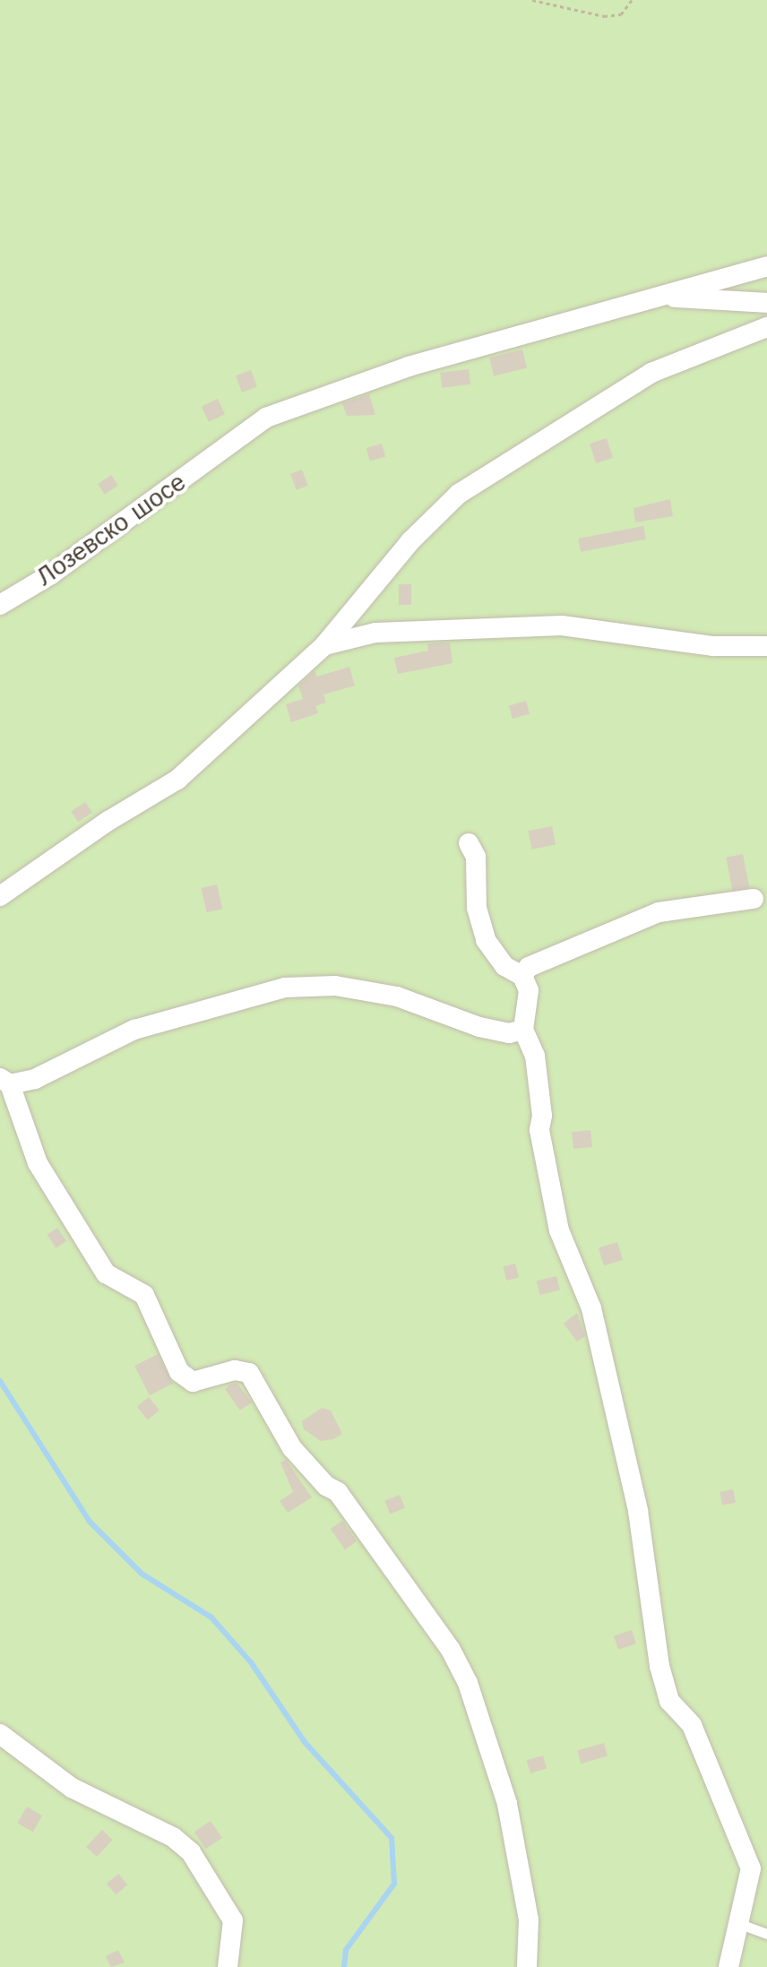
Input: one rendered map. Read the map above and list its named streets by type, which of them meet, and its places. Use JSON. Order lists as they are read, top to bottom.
{
  "streets": {
    "street": ["Лозевско шосе"]
  }
}
